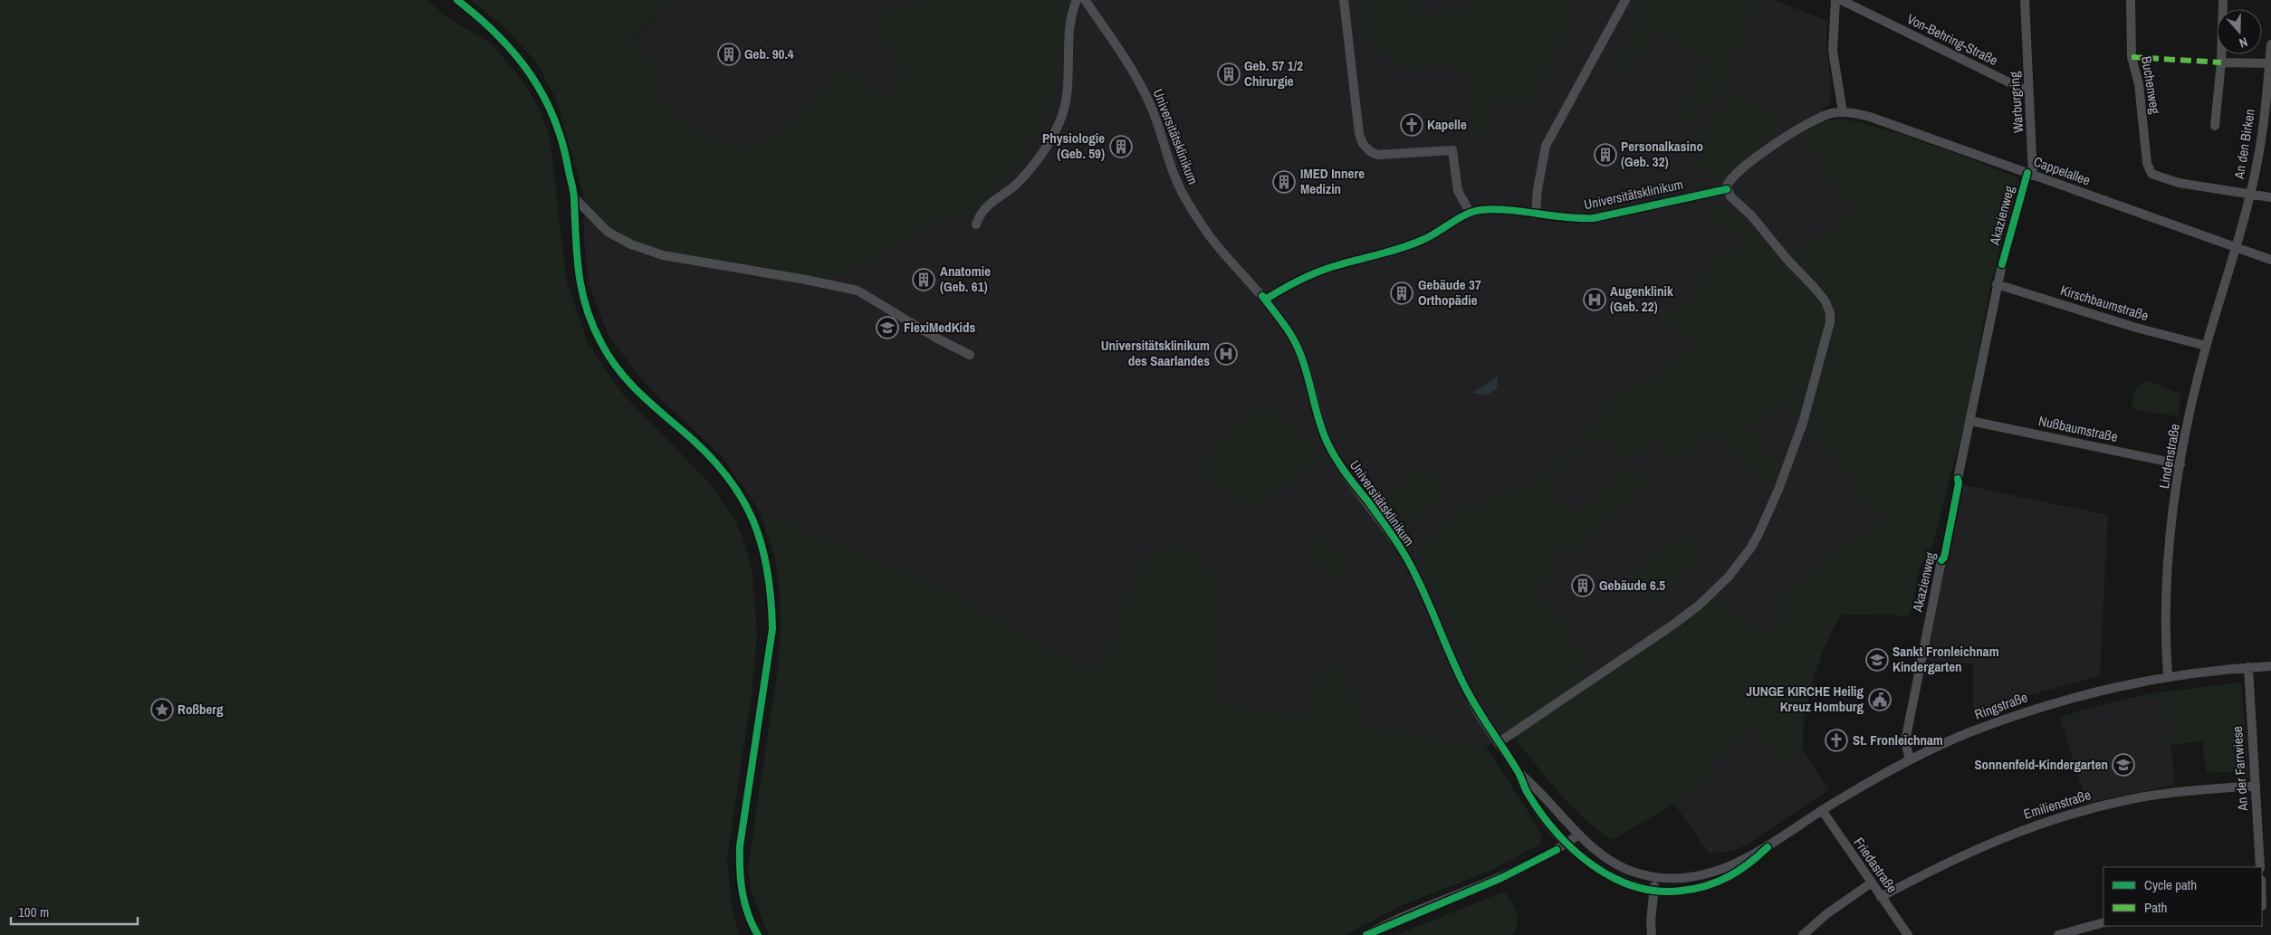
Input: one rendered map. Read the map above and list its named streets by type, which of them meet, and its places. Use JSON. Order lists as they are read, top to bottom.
{
  "streets": {
    "street": [
      "Von-Behring-Straße",
      "Buchenweg",
      "Warburgring",
      "Universitätsklinikum",
      "An den Birken",
      "Cappelallee",
      "Akazienweg",
      "Kirschbaumstraße",
      "Nußbaumstraße",
      "Lindenstraße",
      "Ringstraße",
      "An der Farrwiese",
      "Emilienstraße",
      "Friedastraße"
    ]
  },
  "crossings": [
    ["Von-Behring-Straße", "Warburgring"],
    ["Buchenweg", "An den Birken"],
    ["Warburgring", "Cappelallee"],
    ["Universitätsklinikum", "Ringstraße"],
    ["An den Birken", "Cappelallee"],
    ["An den Birken", "Lindenstraße"],
    ["Cappelallee", "Lindenstraße"],
    ["Akazienweg", "Kirschbaumstraße"],
    ["Akazienweg", "Nußbaumstraße"],
    ["Akazienweg", "Ringstraße"],
    ["Kirschbaumstraße", "Lindenstraße"],
    ["Nußbaumstraße", "Lindenstraße"],
    ["Lindenstraße", "Ringstraße"],
    ["Ringstraße", "An der Farrwiese"],
    ["Ringstraße", "Friedastraße"],
    ["An der Farrwiese", "Emilienstraße"],
    ["Emilienstraße", "Friedastraße"]
  ],
  "places": {
    "building": [
      "Geb. 90.4",
      "Geb. 57 1/2 Chirurgie",
      "Physiologie (Geb. 59)",
      "Personalkasino (Geb. 32)",
      "IMED Innere Medizin",
      "Anatomie (Geb. 61)",
      "Gebäude 37 Orthopädie",
      "Gebäude 6.5"
    ],
    "church": ["Kapelle", "St. Fronleichnam"],
    "hospital": ["Augenklinik (Geb. 22)", "Universitätsklinikum des Saarlandes"],
    "school or university": ["FlexiMedKids", "Sankt Fronleichnam Kindergarten", "Sonnenfeld-Kindergarten"],
    "public building": ["JUNGE KIRCHE Heilig Kreuz Homburg"],
    "place": ["Roßberg"]
  },
  "legend": ["Cycle path", "Path"],
  "scale_bar": "100 m",
  "north": "bottom"
}
